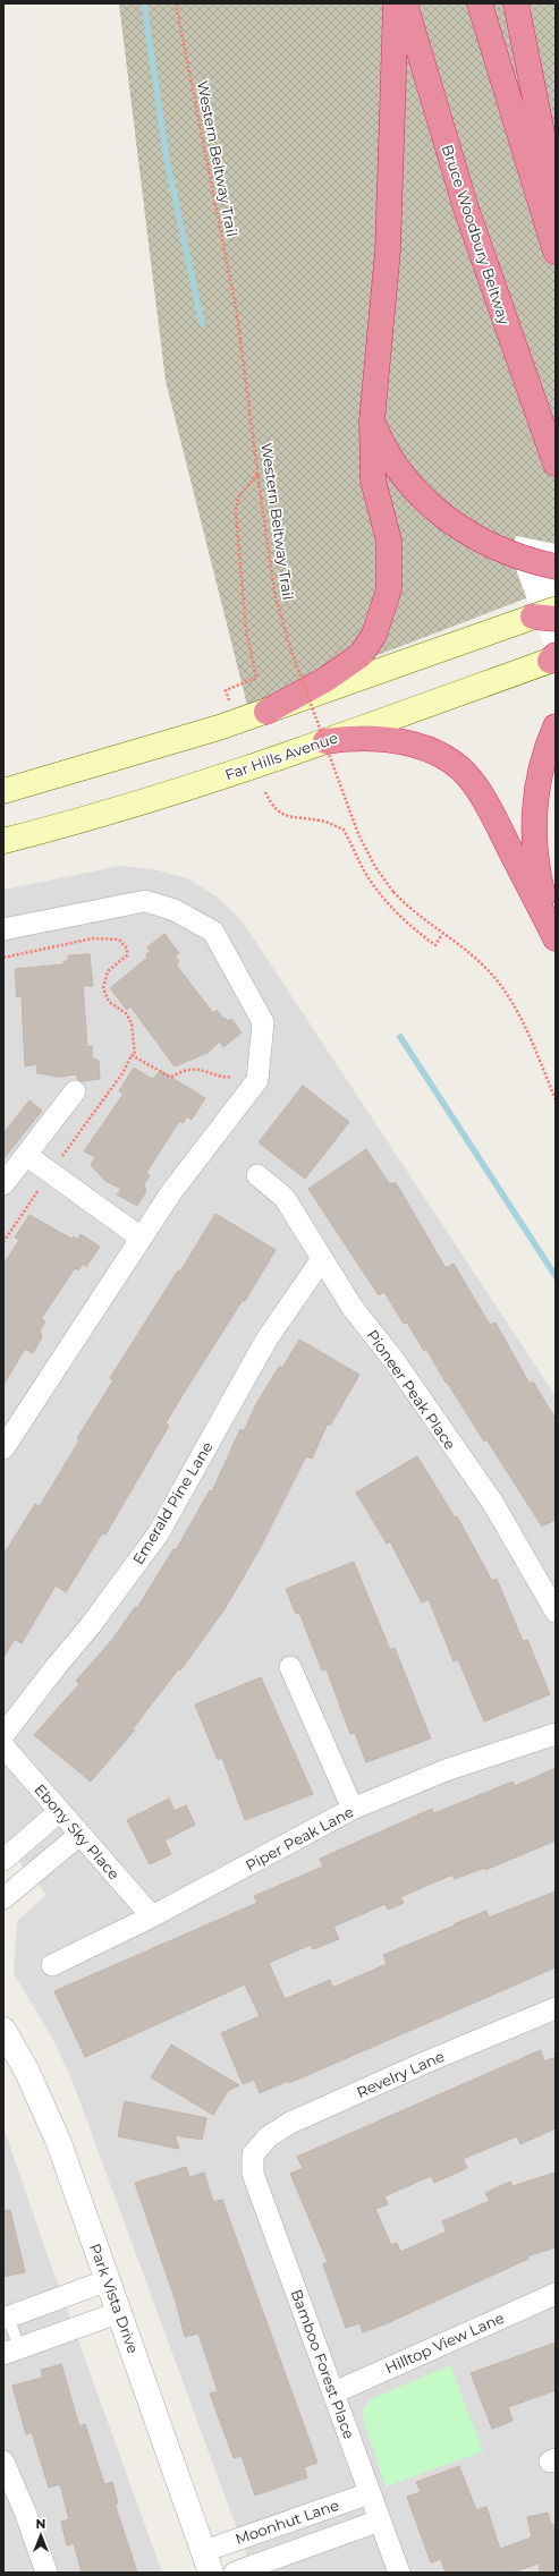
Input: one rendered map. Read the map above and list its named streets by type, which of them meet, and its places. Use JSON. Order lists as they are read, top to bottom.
{
  "streets": {
    "highway": ["Bruce Woodbury Beltway"],
    "main road": ["Far Hills Avenue"],
    "street": [
      "Pioneer Peak Place",
      "Emerald Pine Lane",
      "Ebony Sky Place",
      "Piper Peak Lane",
      "Revelry Lane",
      "Park Vista Drive",
      "Hilltop View Lane",
      "Bamboo Forest Place",
      "Moonhut Lane"
    ],
    "path": ["Western Beltway Trail"]
  },
  "crossings": [
    ["Pioneer Peak Place", "Emerald Pine Lane"],
    ["Ebony Sky Place", "Piper Peak Lane"],
    ["Revelry Lane", "Bamboo Forest Place"],
    ["Park Vista Drive", "Moonhut Lane"],
    ["Hilltop View Lane", "Bamboo Forest Place"],
    ["Bamboo Forest Place", "Moonhut Lane"]
  ],
  "north": "top"
}
